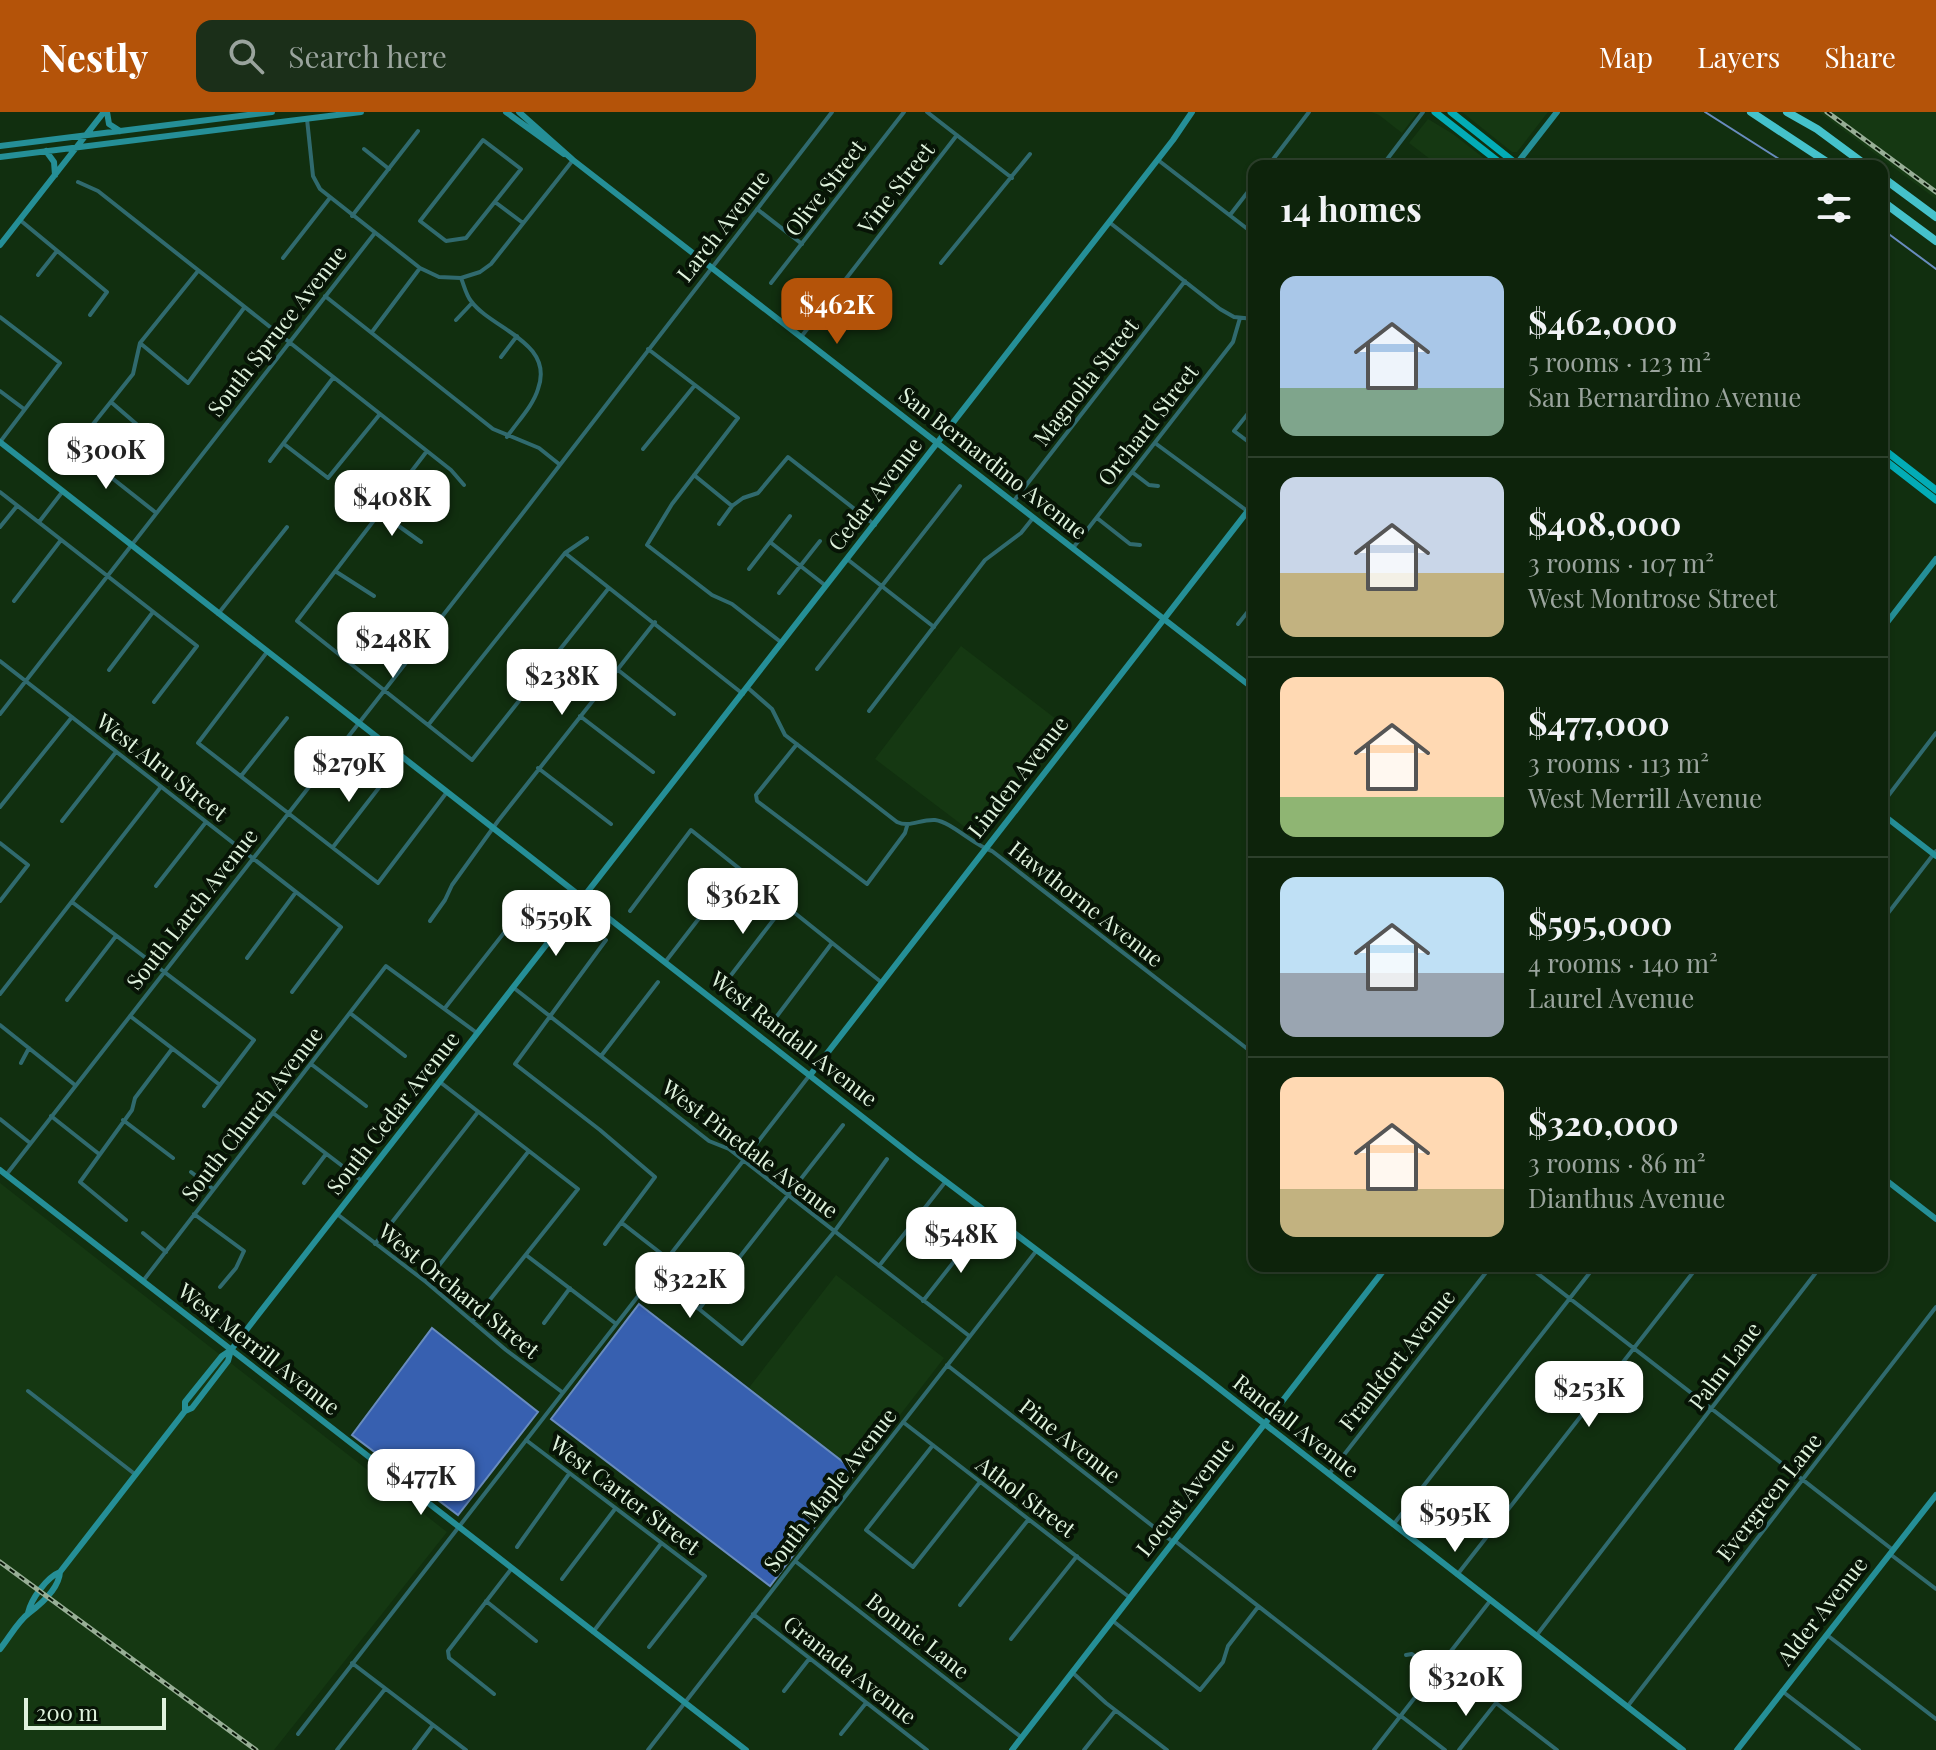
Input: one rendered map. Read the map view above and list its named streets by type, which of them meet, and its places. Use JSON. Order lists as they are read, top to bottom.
{
  "streets": {
    "main road": [
      "San Bernardino Avenue",
      "Cedar Avenue",
      "Linden Avenue",
      "West Randall Avenue",
      "South Cedar Avenue",
      "West Merrill Avenue",
      "Randall Avenue",
      "Locust Avenue",
      "Alder Avenue"
    ],
    "street": [
      "Olive Street",
      "Vine Street",
      "Larch Avenue",
      "South Spruce Avenue",
      "Magnolia Street",
      "Orchard Street",
      "West Alru Street",
      "Hawthorne Avenue",
      "South Larch Avenue",
      "South Church Avenue",
      "West Pinedale Avenue",
      "West Orchard Street",
      "Frankfort Avenue",
      "Palm Lane",
      "Pine Avenue",
      "South Maple Avenue",
      "West Carter Street",
      "Athol Street",
      "Evergreen Lane",
      "Bonnie Lane",
      "Granada Avenue"
    ]
  },
  "crossings": [
    ["Vine Street", "San Bernardino Avenue"],
    ["Larch Avenue", "San Bernardino Avenue"],
    ["Larch Avenue", "South Larch Avenue"],
    ["South Spruce Avenue", "West Alru Street"],
    ["South Spruce Avenue", "West Randall Avenue"],
    ["Magnolia Street", "San Bernardino Avenue"],
    ["Orchard Street", "San Bernardino Avenue"],
    ["San Bernardino Avenue", "Cedar Avenue"],
    ["San Bernardino Avenue", "Linden Avenue"],
    ["Cedar Avenue", "West Randall Avenue"],
    ["Cedar Avenue", "South Cedar Avenue"],
    ["West Alru Street", "South Larch Avenue"],
    ["Linden Avenue", "Hawthorne Avenue"],
    ["Linden Avenue", "West Randall Avenue"],
    ["South Larch Avenue", "West Randall Avenue"],
    ["South Larch Avenue", "West Merrill Avenue"],
    ["West Randall Avenue", "South Cedar Avenue"],
    ["West Randall Avenue", "Randall Avenue"],
    ["West Randall Avenue", "South Maple Avenue"],
    ["South Cedar Avenue", "West Pinedale Avenue"],
    ["South Cedar Avenue", "West Orchard Street"],
    ["South Cedar Avenue", "West Merrill Avenue"],
    ["South Church Avenue", "West Merrill Avenue"],
    ["West Pinedale Avenue", "South Maple Avenue"],
    ["West Merrill Avenue", "South Maple Avenue"],
    ["Frankfort Avenue", "Randall Avenue"],
    ["Palm Lane", "Randall Avenue"],
    ["Randall Avenue", "South Maple Avenue"],
    ["Randall Avenue", "Locust Avenue"],
    ["Randall Avenue", "Evergreen Lane"],
    ["Pine Avenue", "South Maple Avenue"],
    ["Pine Avenue", "Locust Avenue"],
    ["South Maple Avenue", "Athol Street"],
    ["South Maple Avenue", "Bonnie Lane"],
    ["South Maple Avenue", "Granada Avenue"],
    ["Athol Street", "Locust Avenue"],
    ["Locust Avenue", "Bonnie Lane"]
  ],
  "scale_bar": "200 m",
  "page": {
    "header": "Nestly",
    "search": "Search here",
    "nav": ["Map", "Layers", "Share"],
    "heading": "14 homes",
    "list": [
      {
        "name": "$462,000",
        "note": "5 rooms · 123 m² · San Bernardino Avenue"
      },
      {
        "name": "$408,000",
        "note": "3 rooms · 107 m² · West Montrose Street"
      },
      {
        "name": "$477,000",
        "note": "3 rooms · 113 m² · West Merrill Avenue"
      },
      {
        "name": "$595,000",
        "note": "4 rooms · 140 m² · Laurel Avenue"
      },
      {
        "name": "$320,000",
        "note": "3 rooms · 86 m² · Dianthus Avenue"
      }
    ],
    "price": [
      "$462K",
      "$300K",
      "$408K",
      "$248K",
      "$238K",
      "$279K",
      "$362K",
      "$559K",
      "$548K",
      "$322K",
      "$253K",
      "$477K",
      "$595K",
      "$320K"
    ],
    "scale": "200 m"
  }
}
